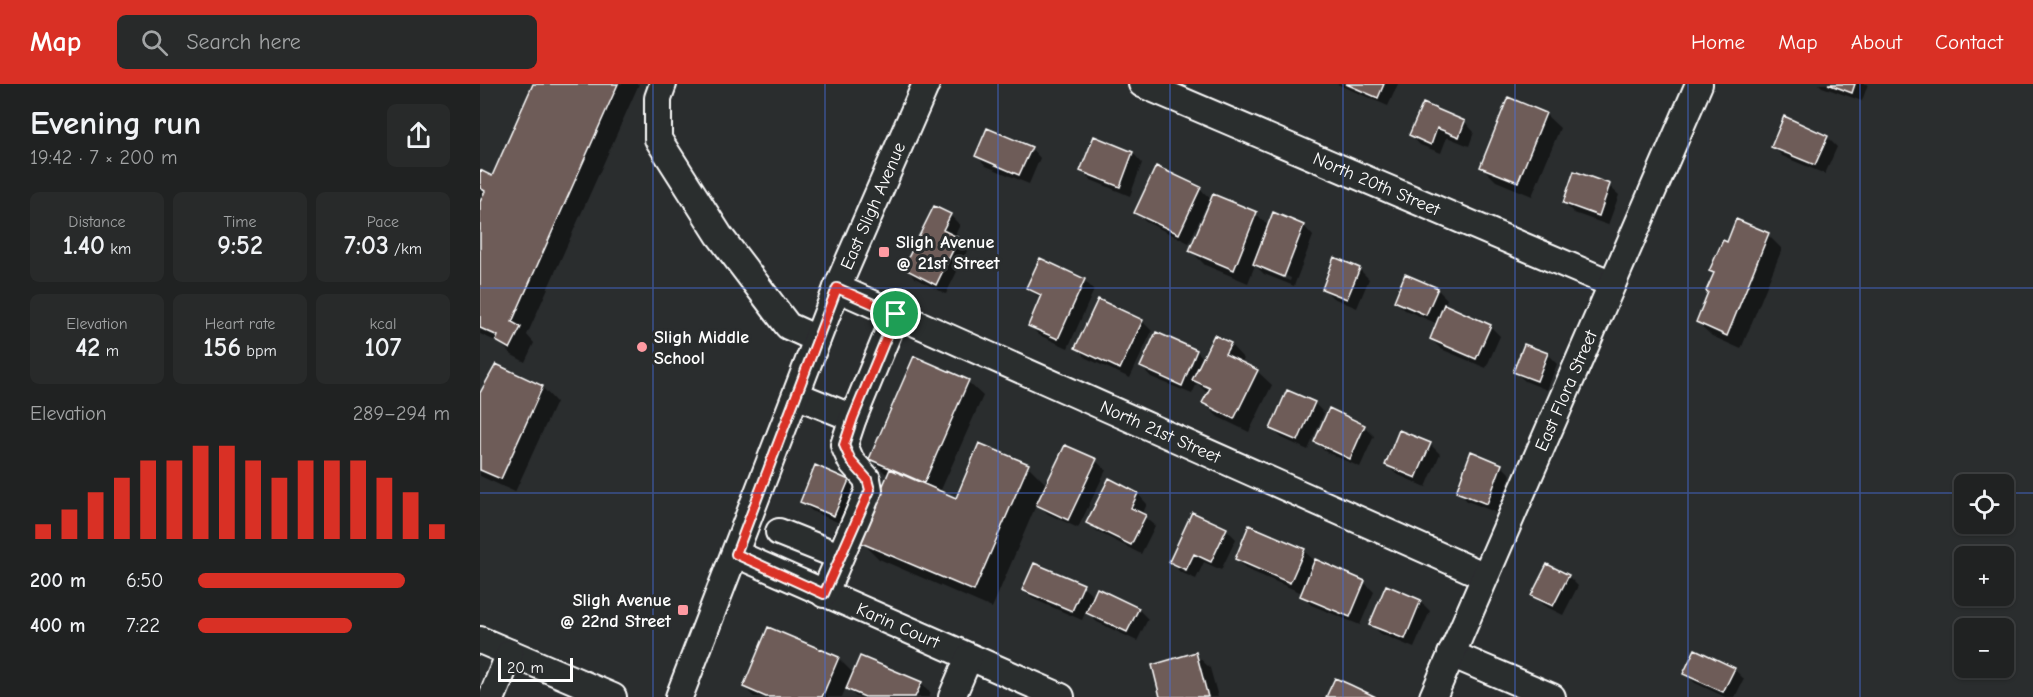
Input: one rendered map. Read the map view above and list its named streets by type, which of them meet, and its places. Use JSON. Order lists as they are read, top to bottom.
{
  "streets": {
    "street": [
      "North 20th Street",
      "East Sligh Avenue",
      "East Flora Street",
      "North 21st Street",
      "Karin Court"
    ]
  },
  "crossings": [
    ["North 20th Street", "East Flora Street"],
    ["East Sligh Avenue", "North 21st Street"],
    ["East Sligh Avenue", "Karin Court"],
    ["East Flora Street", "North 21st Street"]
  ],
  "places": {
    "transit": ["Sligh Avenue @ 21st Street", "Sligh Avenue @ 22nd Street"],
    "other": ["Sligh Middle School"]
  },
  "scale_bar": "20 m",
  "page": {
    "header": "Map",
    "search": "Search here",
    "nav": [
      "Home",
      "Map",
      "About",
      "Contact"
    ],
    "heading": ["Evening run", "19:42 · 7 × 200 m"],
    "stats": [
      ["Distance", "1.40 km"],
      ["Time", "9:52"],
      ["Pace", "7:03 /km"],
      ["Elevation", "42 m"],
      ["Heart rate", "156 bpm"],
      ["kcal", "107"]
    ],
    "chart": ["Elevation", "289–294 m"],
    "map_buttons": ["+", "−"],
    "list": [
      {
        "name": "200 m",
        "note": "6:50"
      },
      {
        "name": "400 m",
        "note": "7:22"
      }
    ],
    "scale": "20 m"
  }
}
